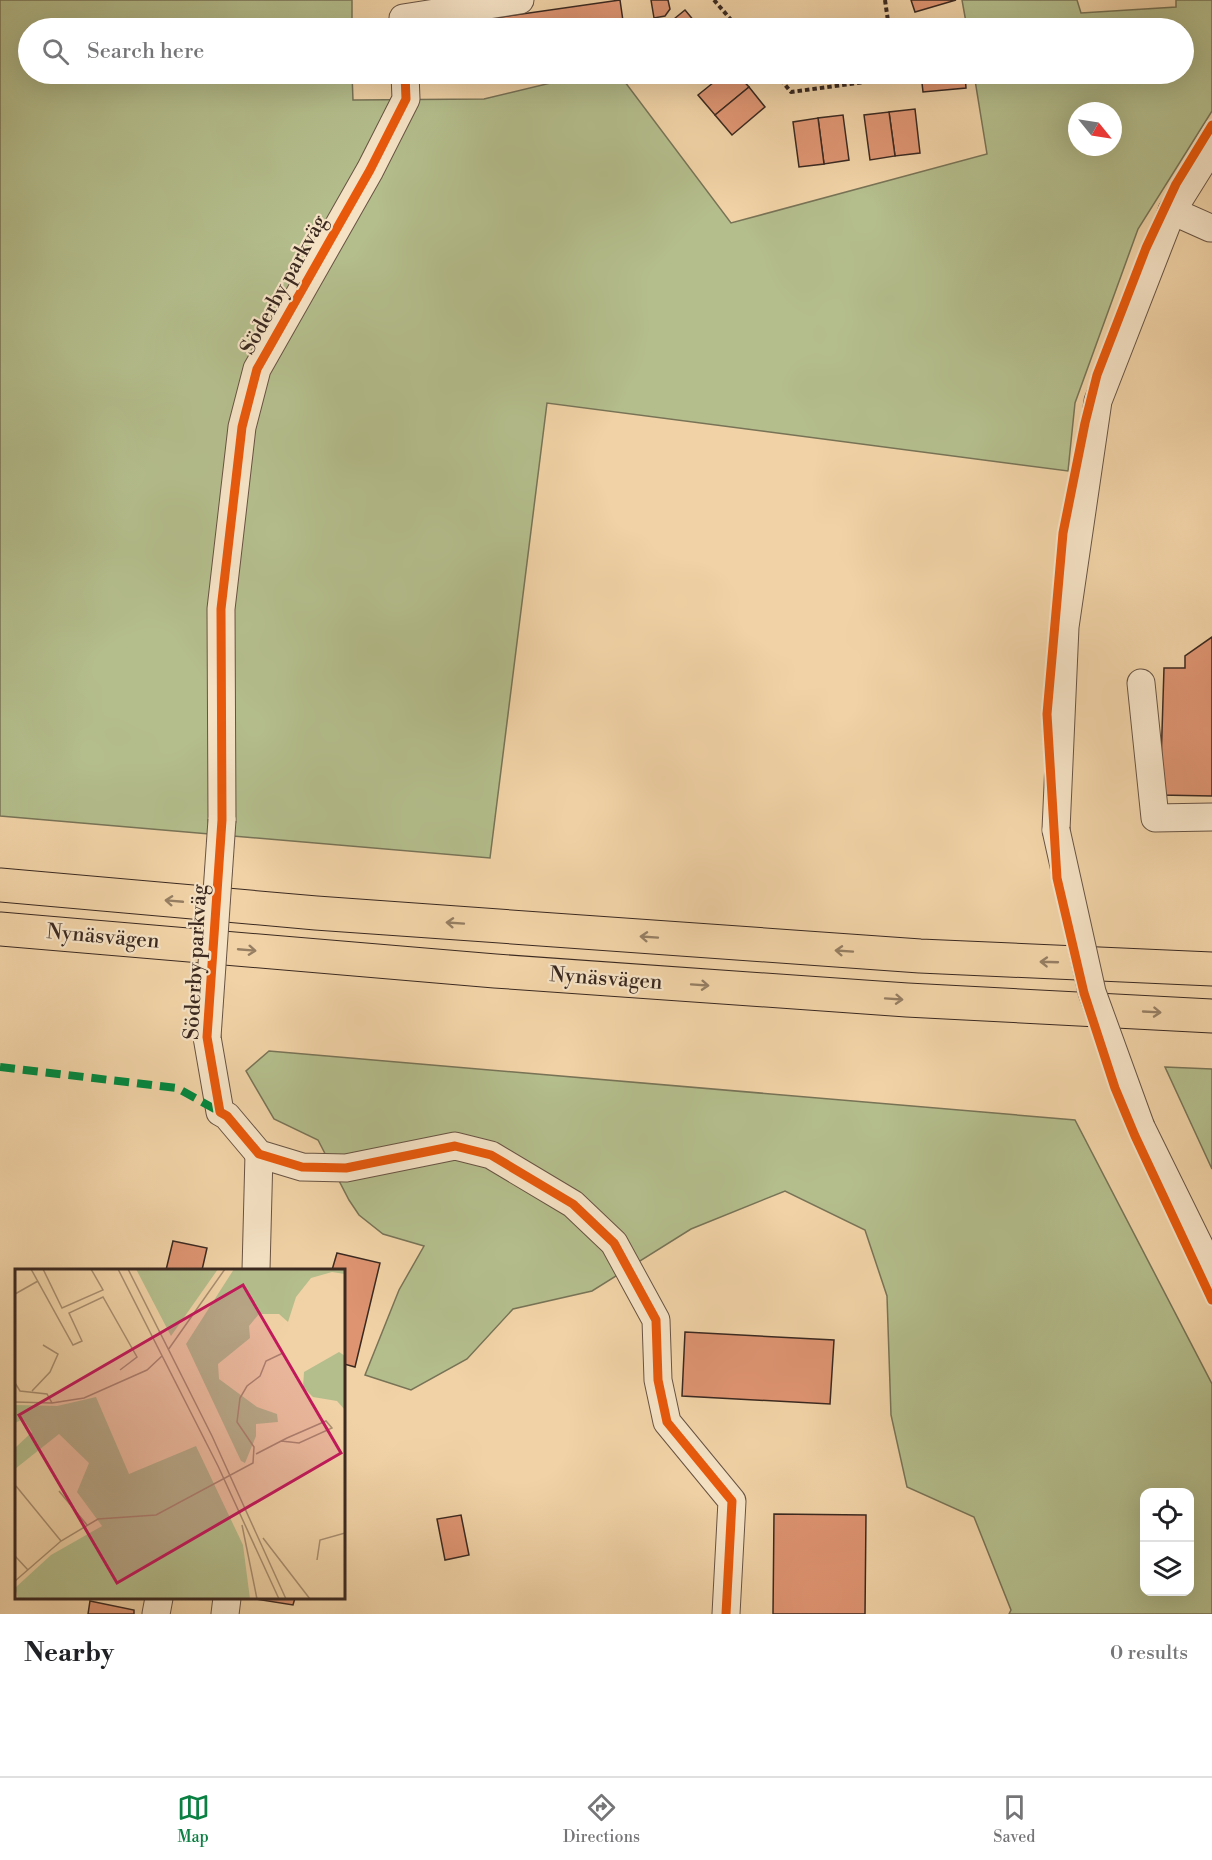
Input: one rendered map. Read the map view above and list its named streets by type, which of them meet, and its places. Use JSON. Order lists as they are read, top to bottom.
{
  "streets": {
    "highway": ["Nynäsvägen"],
    "street": ["Söderby parkväg"]
  },
  "north": "bottom right",
  "page": {
    "search": "Search here",
    "heading": ["Nearby", "0 results"],
    "nav": ["Map", "Directions", "Saved"]
  }
}
